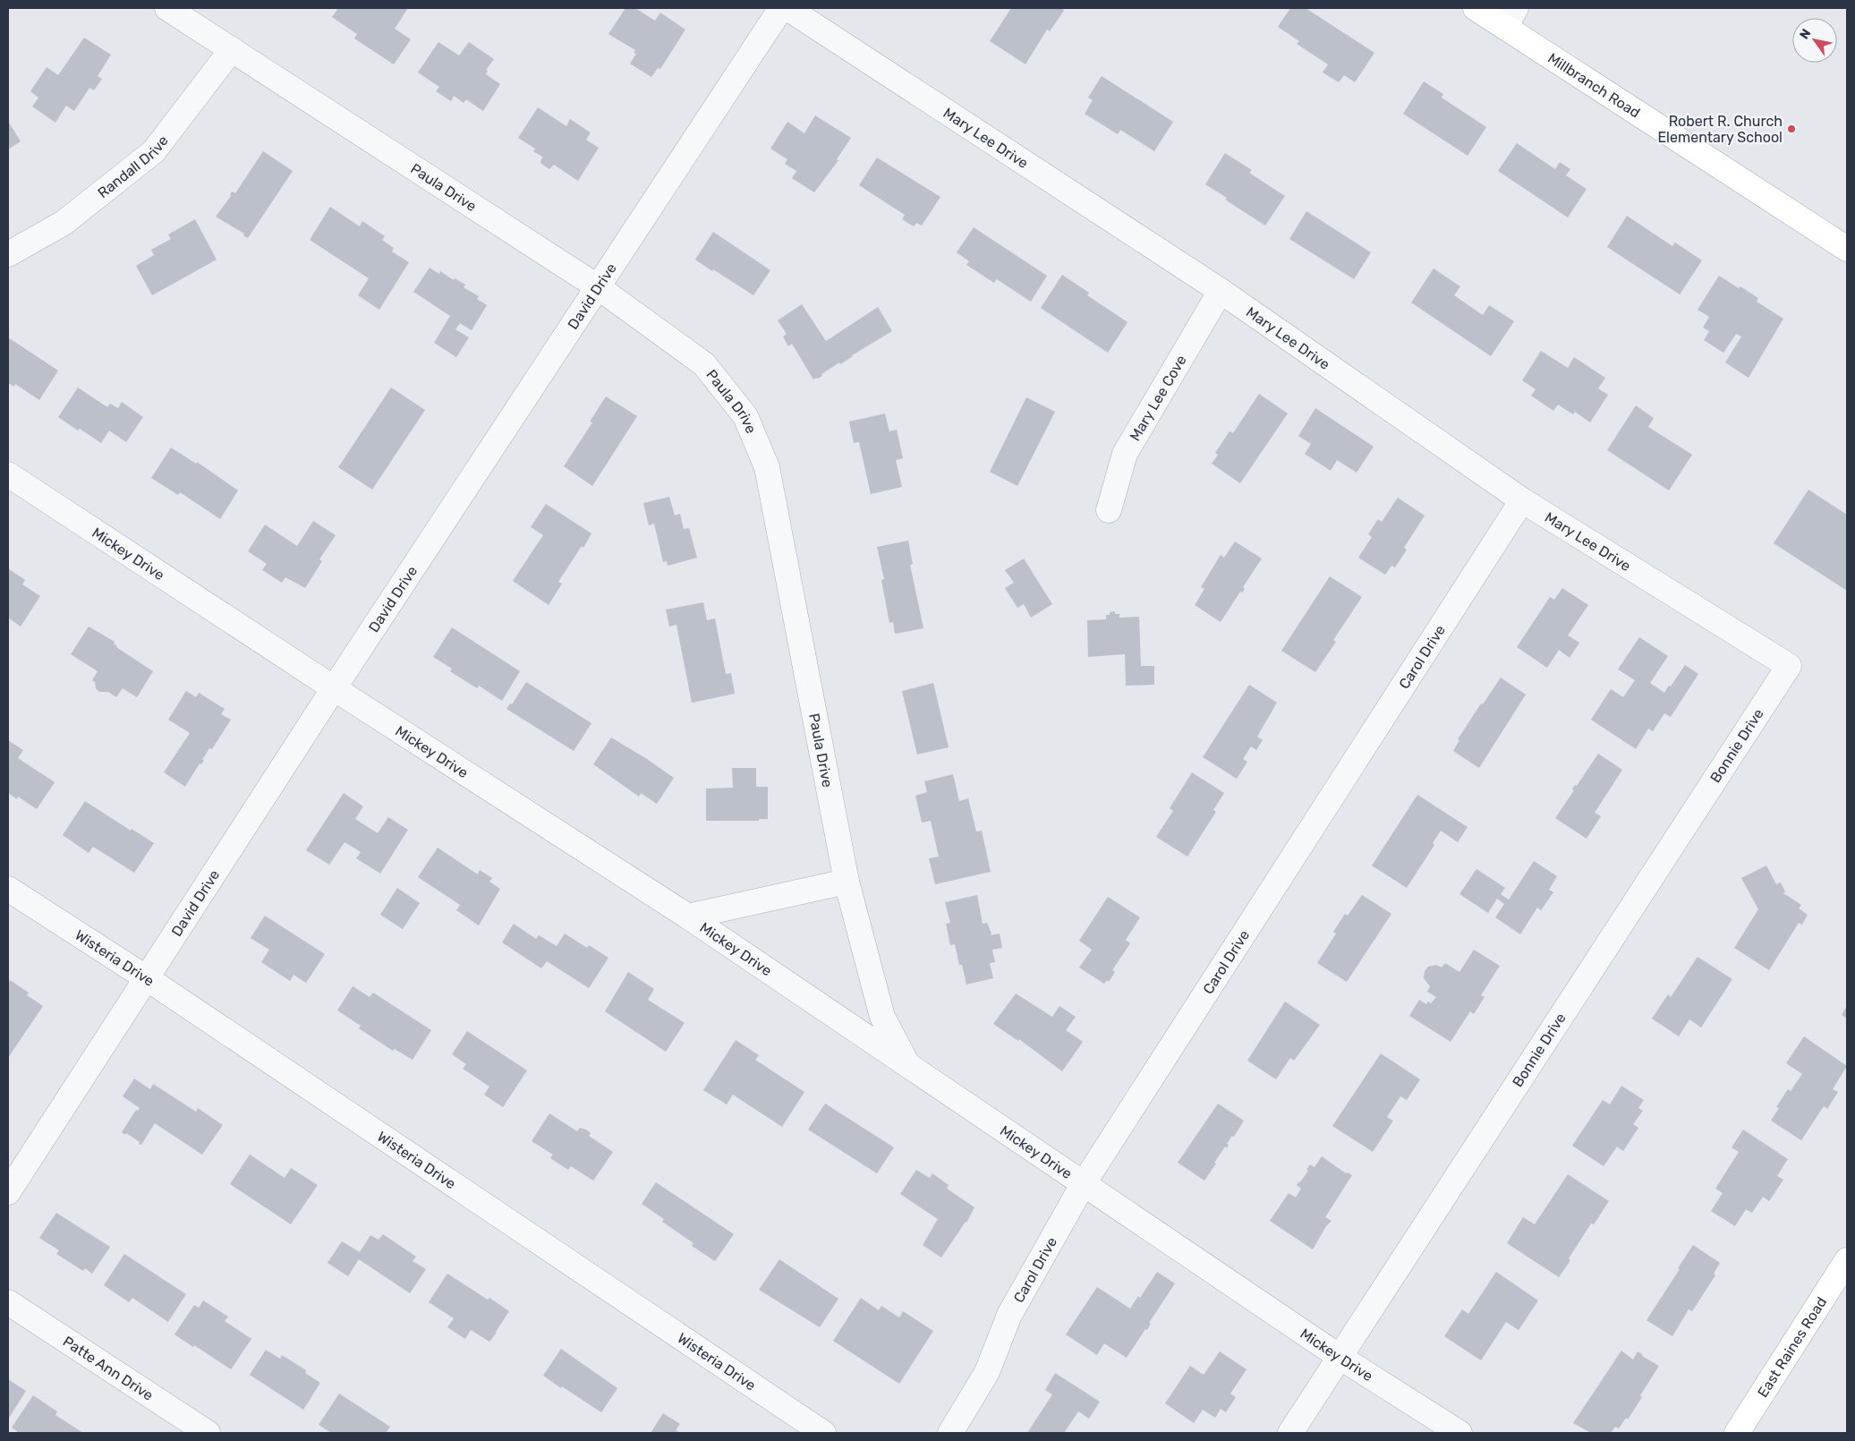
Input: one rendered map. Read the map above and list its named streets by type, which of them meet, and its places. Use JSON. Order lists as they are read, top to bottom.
{
  "streets": {
    "main road": ["Millbranch Road", "East Raines Road"],
    "street": [
      "Mary Lee Drive",
      "Randall Drive",
      "Paula Drive",
      "David Drive",
      "Mary Lee Cove",
      "Mickey Drive",
      "Carol Drive",
      "Bonnie Drive",
      "Wisteria Drive",
      "Patte Ann Drive"
    ]
  },
  "crossings": [
    ["Mary Lee Drive", "Mary Lee Cove"],
    ["Mary Lee Drive", "Carol Drive"],
    ["Mary Lee Drive", "Bonnie Drive"],
    ["Randall Drive", "Paula Drive"],
    ["Paula Drive", "David Drive"],
    ["Paula Drive", "Mickey Drive"],
    ["David Drive", "Mickey Drive"],
    ["David Drive", "Wisteria Drive"],
    ["Mickey Drive", "Carol Drive"],
    ["Mickey Drive", "Bonnie Drive"]
  ],
  "places": ["Robert R. Church Elementary School"],
  "north": "top left"
}
